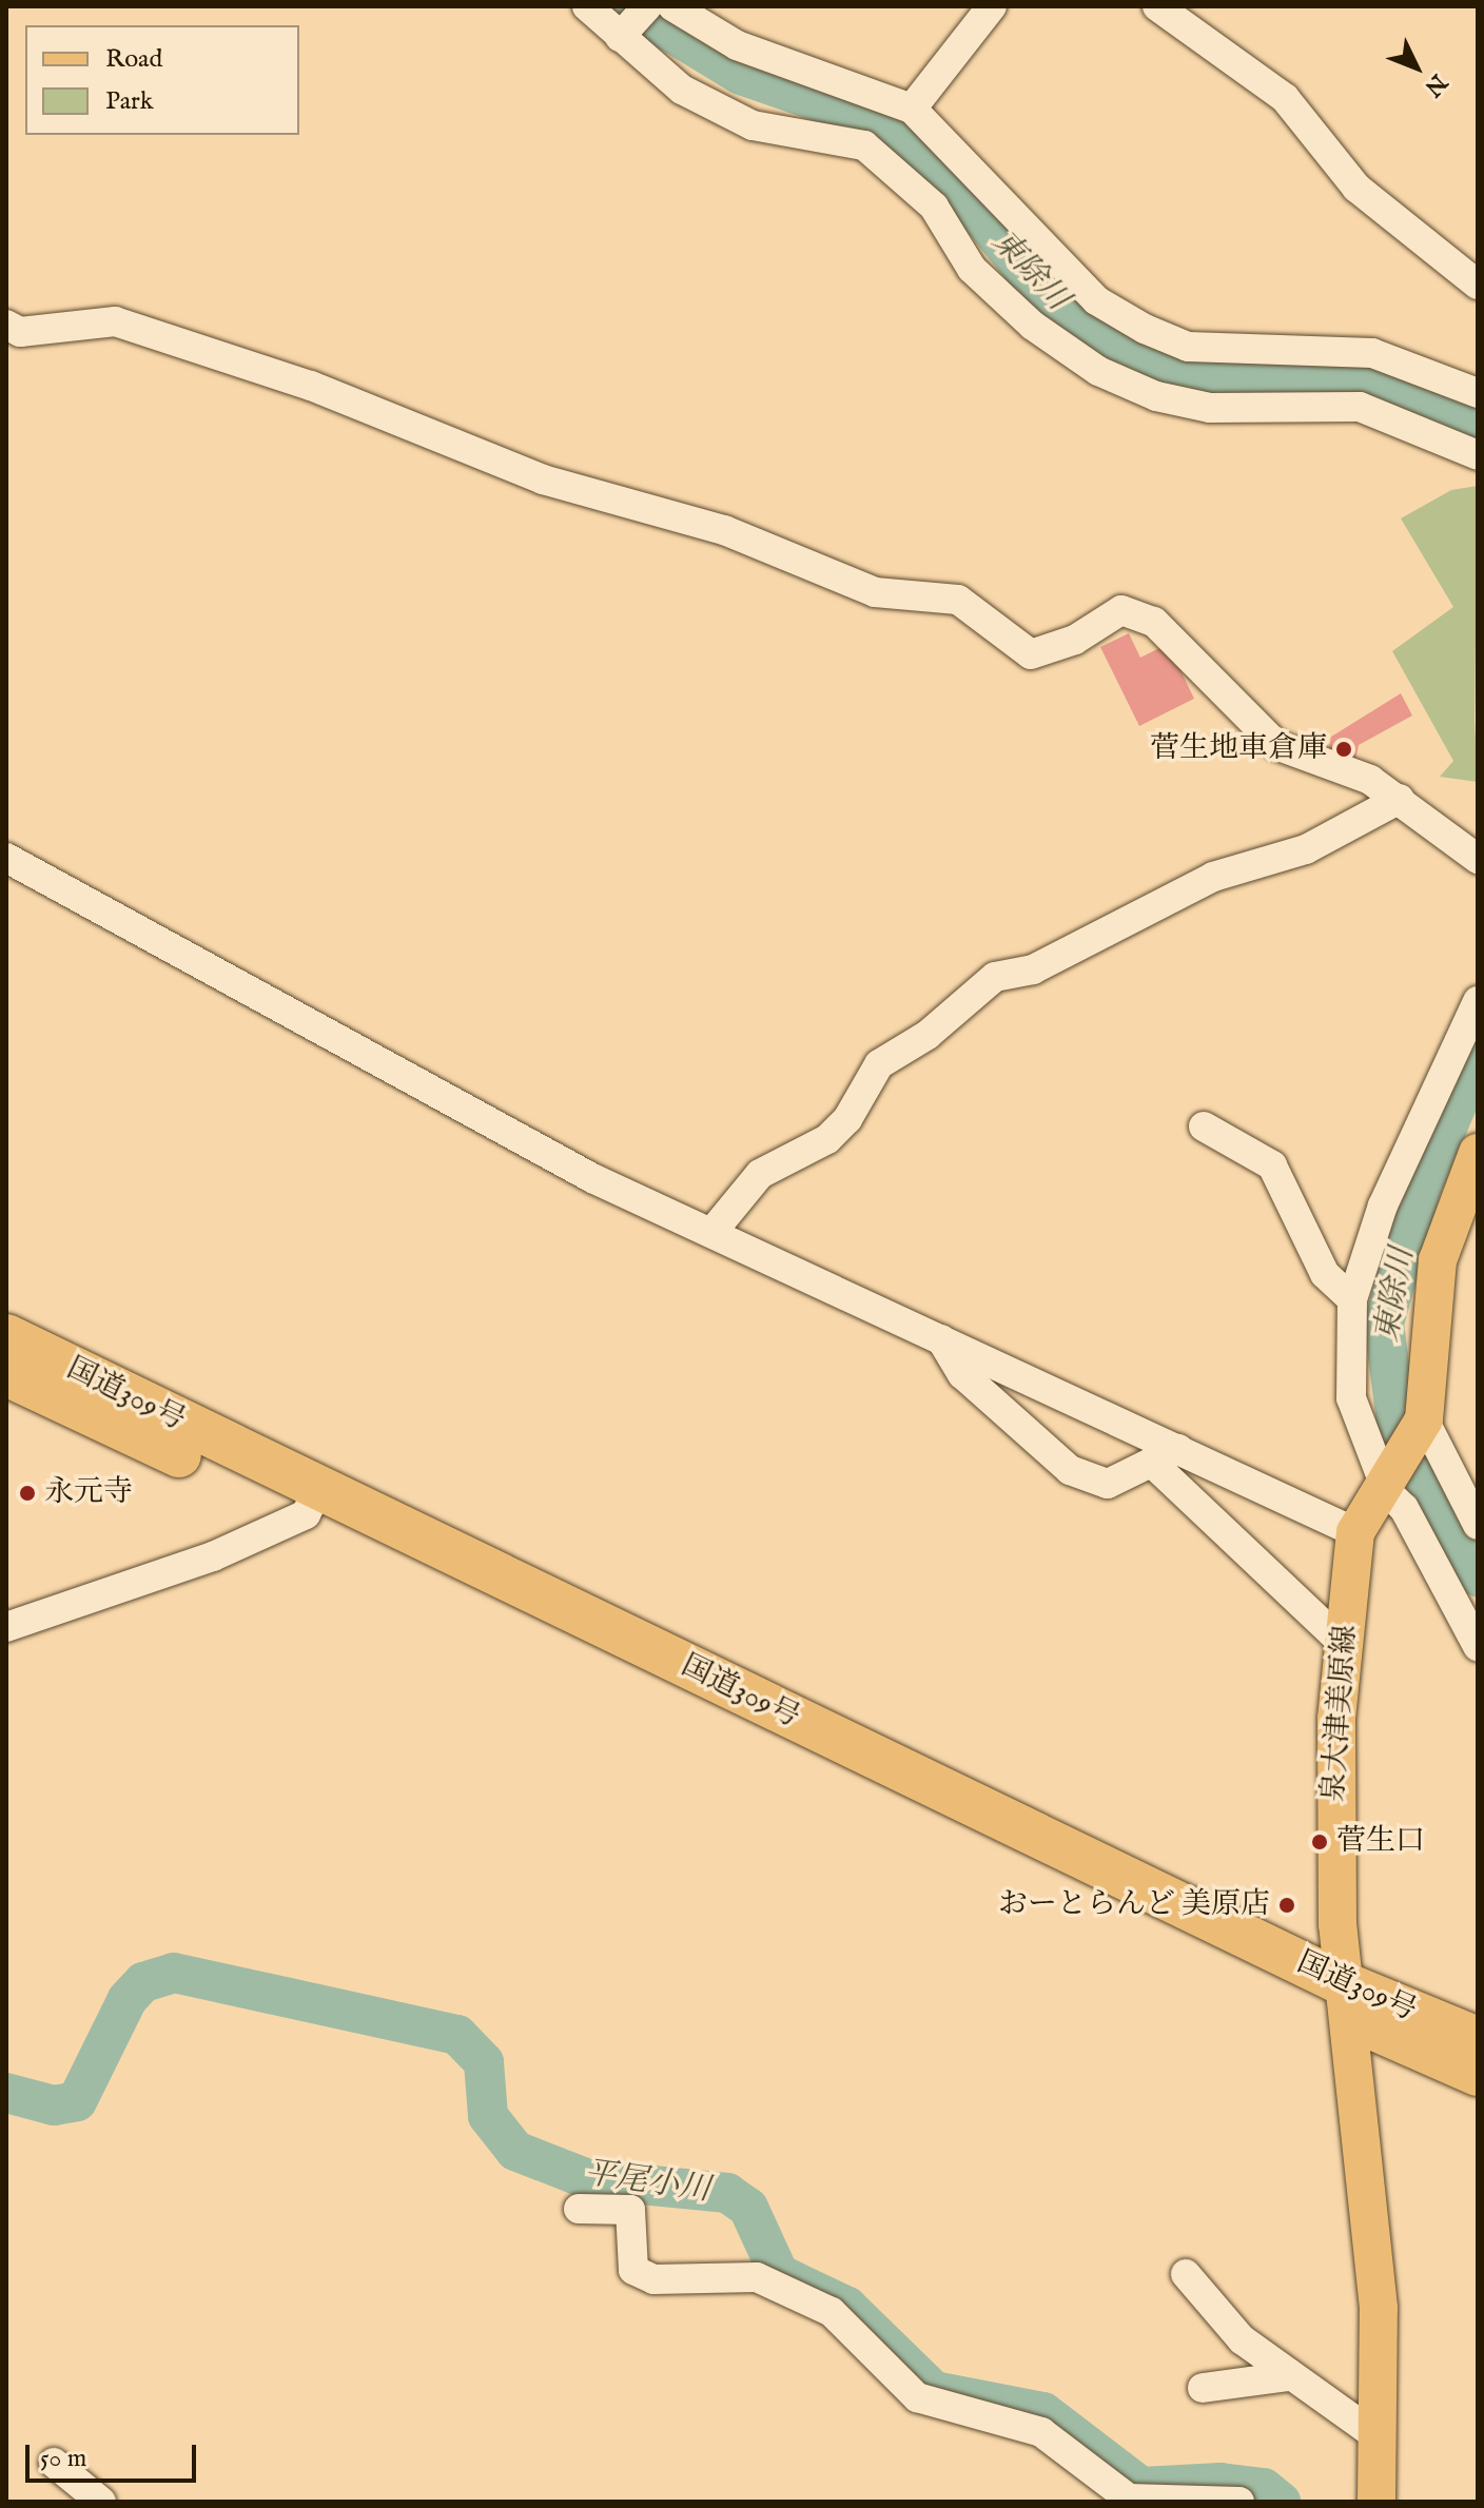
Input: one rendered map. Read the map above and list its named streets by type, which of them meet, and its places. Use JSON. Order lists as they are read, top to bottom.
{
  "streets": {
    "highway": ["国道309号"],
    "main road": ["泉大津美原線"]
  },
  "crossings": [
    ["国道309号", "泉大津美原線"]
  ],
  "water": ["東除川", "平尾小川"],
  "places": [
    "菅生地車倉庫",
    "永元寺",
    "菅生口",
    "おーとらんど 美原店"
  ],
  "legend": ["Road", "Park"],
  "scale_bar": "50 m",
  "north": "bottom right"
}
